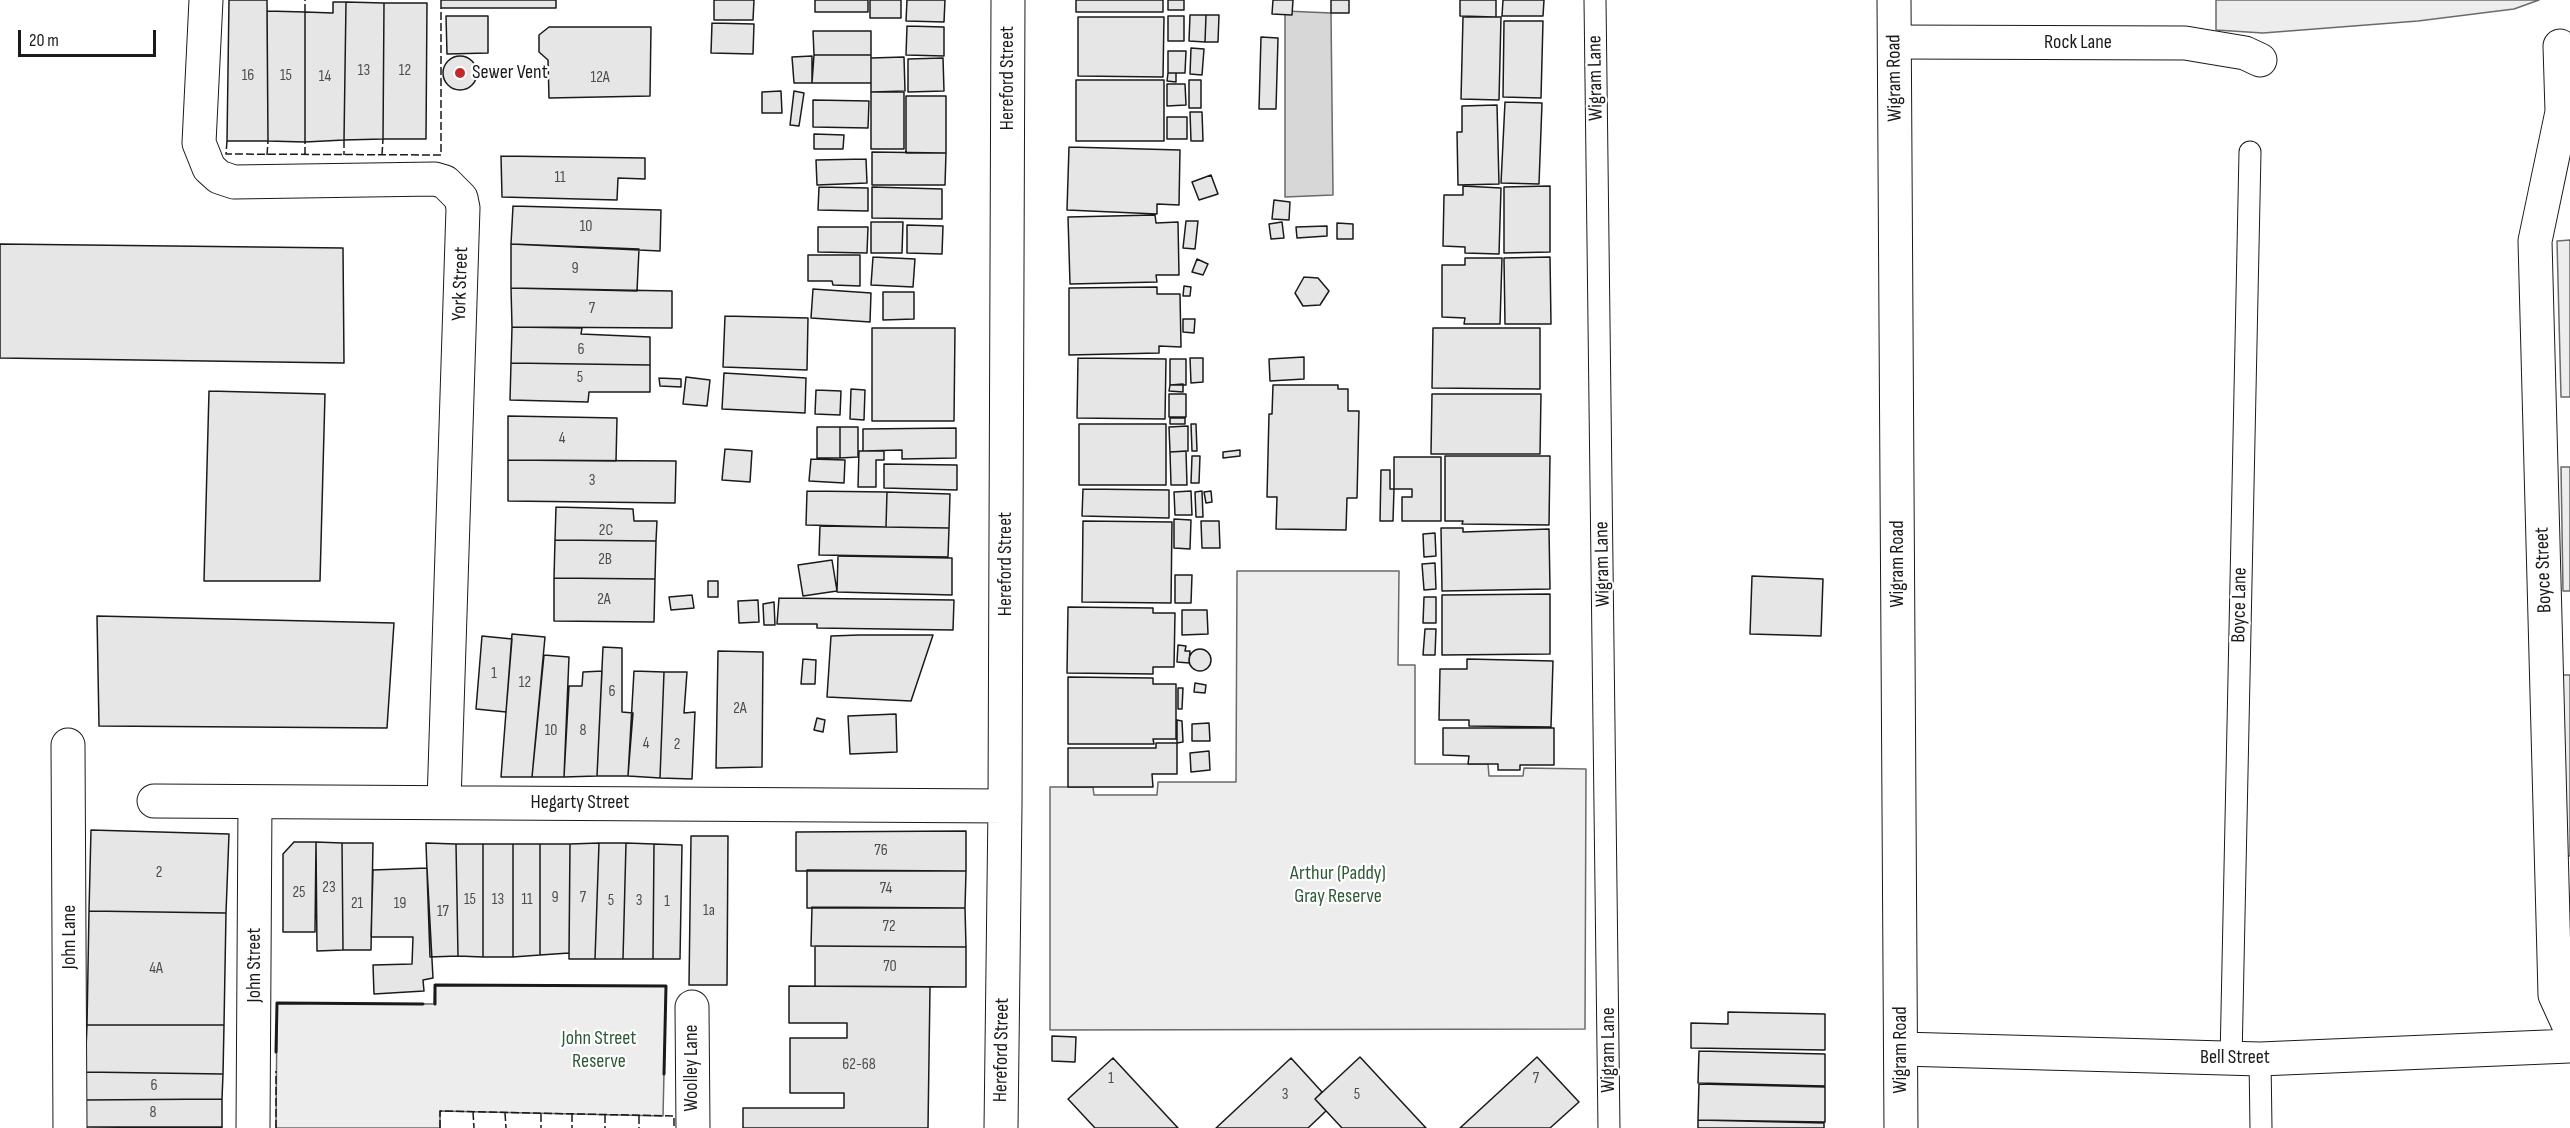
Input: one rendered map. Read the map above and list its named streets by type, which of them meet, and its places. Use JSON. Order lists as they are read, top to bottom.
{
  "streets": {
    "street": [
      "Rock Lane",
      "Hereford Street",
      "Wigram Road",
      "York Street",
      "Boyce Street",
      "Hegarty Street",
      "John Lane",
      "John Street",
      "Bell Street",
      "Woolley Lane"
    ],
    "lane": ["Wigram Lane", "Boyce Lane"]
  },
  "crossings": [
    ["Rock Lane", "Wigram Road"],
    ["Hereford Street", "Hegarty Street"],
    ["Wigram Road", "Bell Street"],
    ["York Street", "Hegarty Street"],
    ["Boyce Lane", "Bell Street"],
    ["Hegarty Street", "John Street"]
  ],
  "parks": ["Arthur (Paddy) Gray Reserve", "John Street Reserve"],
  "places": ["Sewer Vent"],
  "house_numbers": [
    "13",
    "12",
    "16",
    "15",
    "14",
    "12A",
    "11",
    "10",
    "9",
    "7",
    "6",
    "5",
    "4",
    "3",
    "2C",
    "2B",
    "2A",
    "1",
    "12",
    "6",
    "2A",
    "10",
    "8",
    "4",
    "2",
    "76",
    "2",
    "23",
    "74",
    "25",
    "9",
    "7",
    "15",
    "13",
    "11",
    "5",
    "3",
    "1",
    "21",
    "19",
    "1a",
    "17",
    "72",
    "70",
    "4A",
    "62-68",
    "1",
    "7",
    "6",
    "3",
    "5",
    "8"
  ],
  "scale_bar": "20 m"
}
